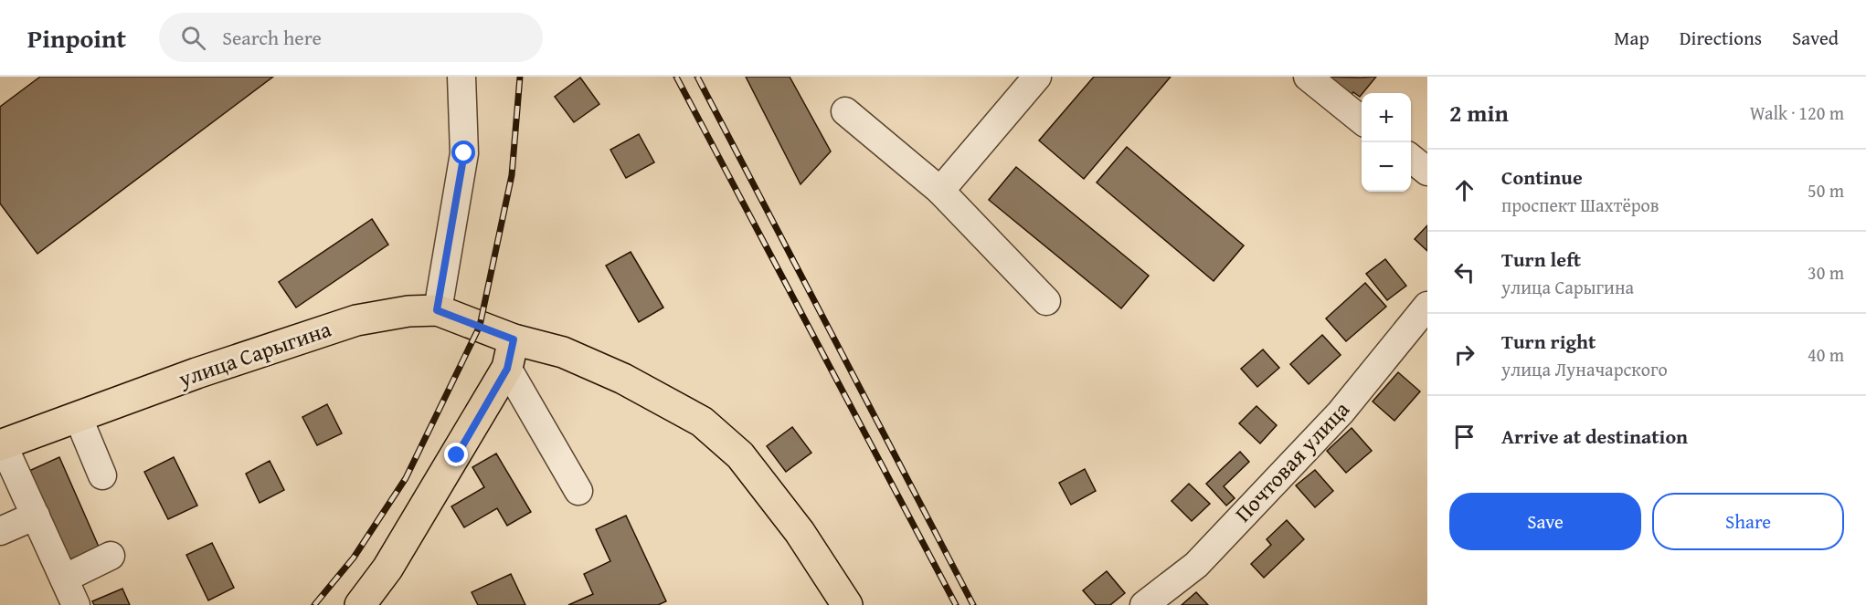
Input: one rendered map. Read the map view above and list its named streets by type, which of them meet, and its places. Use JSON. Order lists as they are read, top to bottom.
{
  "streets": {
    "main road": ["улица Сарыгина"],
    "street": ["Почтовая улица"]
  },
  "page": {
    "header": "Pinpoint",
    "search": "Search here",
    "nav": ["Map", "Directions", "Saved"],
    "heading": ["2 min", "Walk · 120 m"],
    "map_buttons": ["+", "−"],
    "list": [
      ["Continue", "проспект Шахтёров", "50 m"],
      ["Turn left", "улица Сарыгина", "30 m"],
      ["Turn right", "улица Луначарского", "40 m"],
      "Arrive at destination"
    ],
    "buttons": ["Save", "Share"]
  }
}
